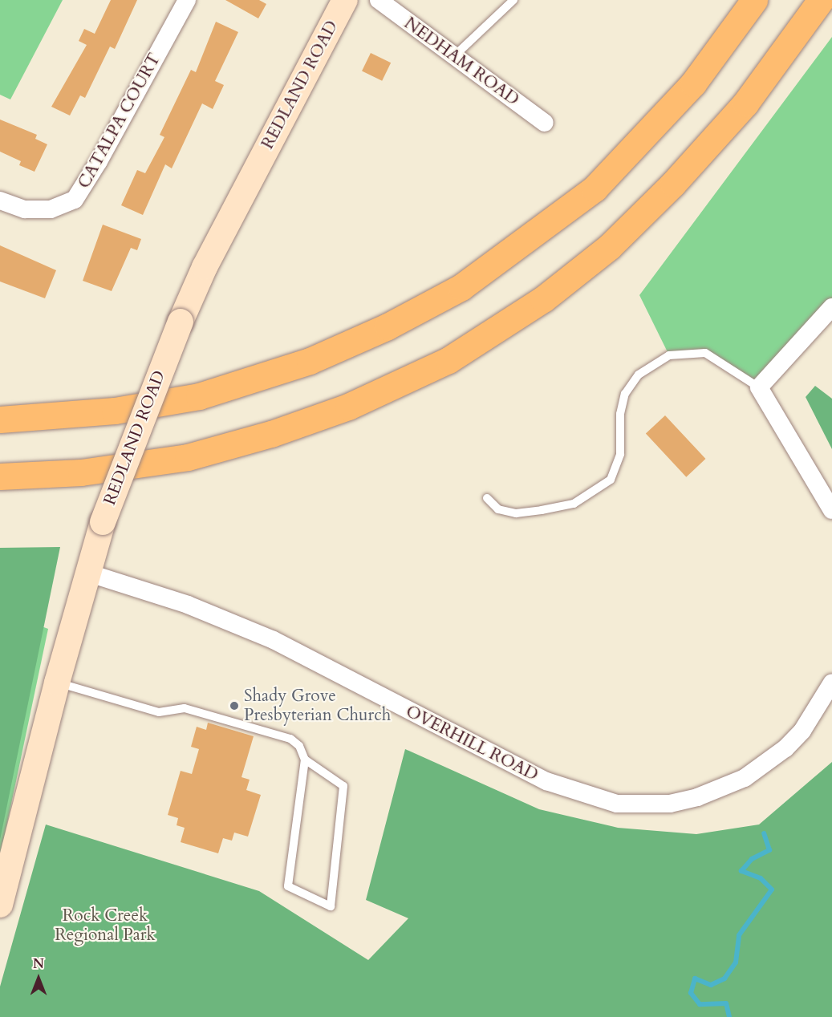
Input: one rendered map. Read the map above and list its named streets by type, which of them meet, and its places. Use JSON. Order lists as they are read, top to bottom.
{
  "streets": {
    "main road": ["REDLAND ROAD"],
    "street": ["NEDHAM ROAD", "CATALPA COURT", "OVERHILL ROAD"]
  },
  "crossings": [
    ["REDLAND ROAD", "OVERHILL ROAD"]
  ],
  "parks": ["Rock Creek Regional Park"],
  "places": ["Shady Grove Presbyterian Church"],
  "north": "top"
}
